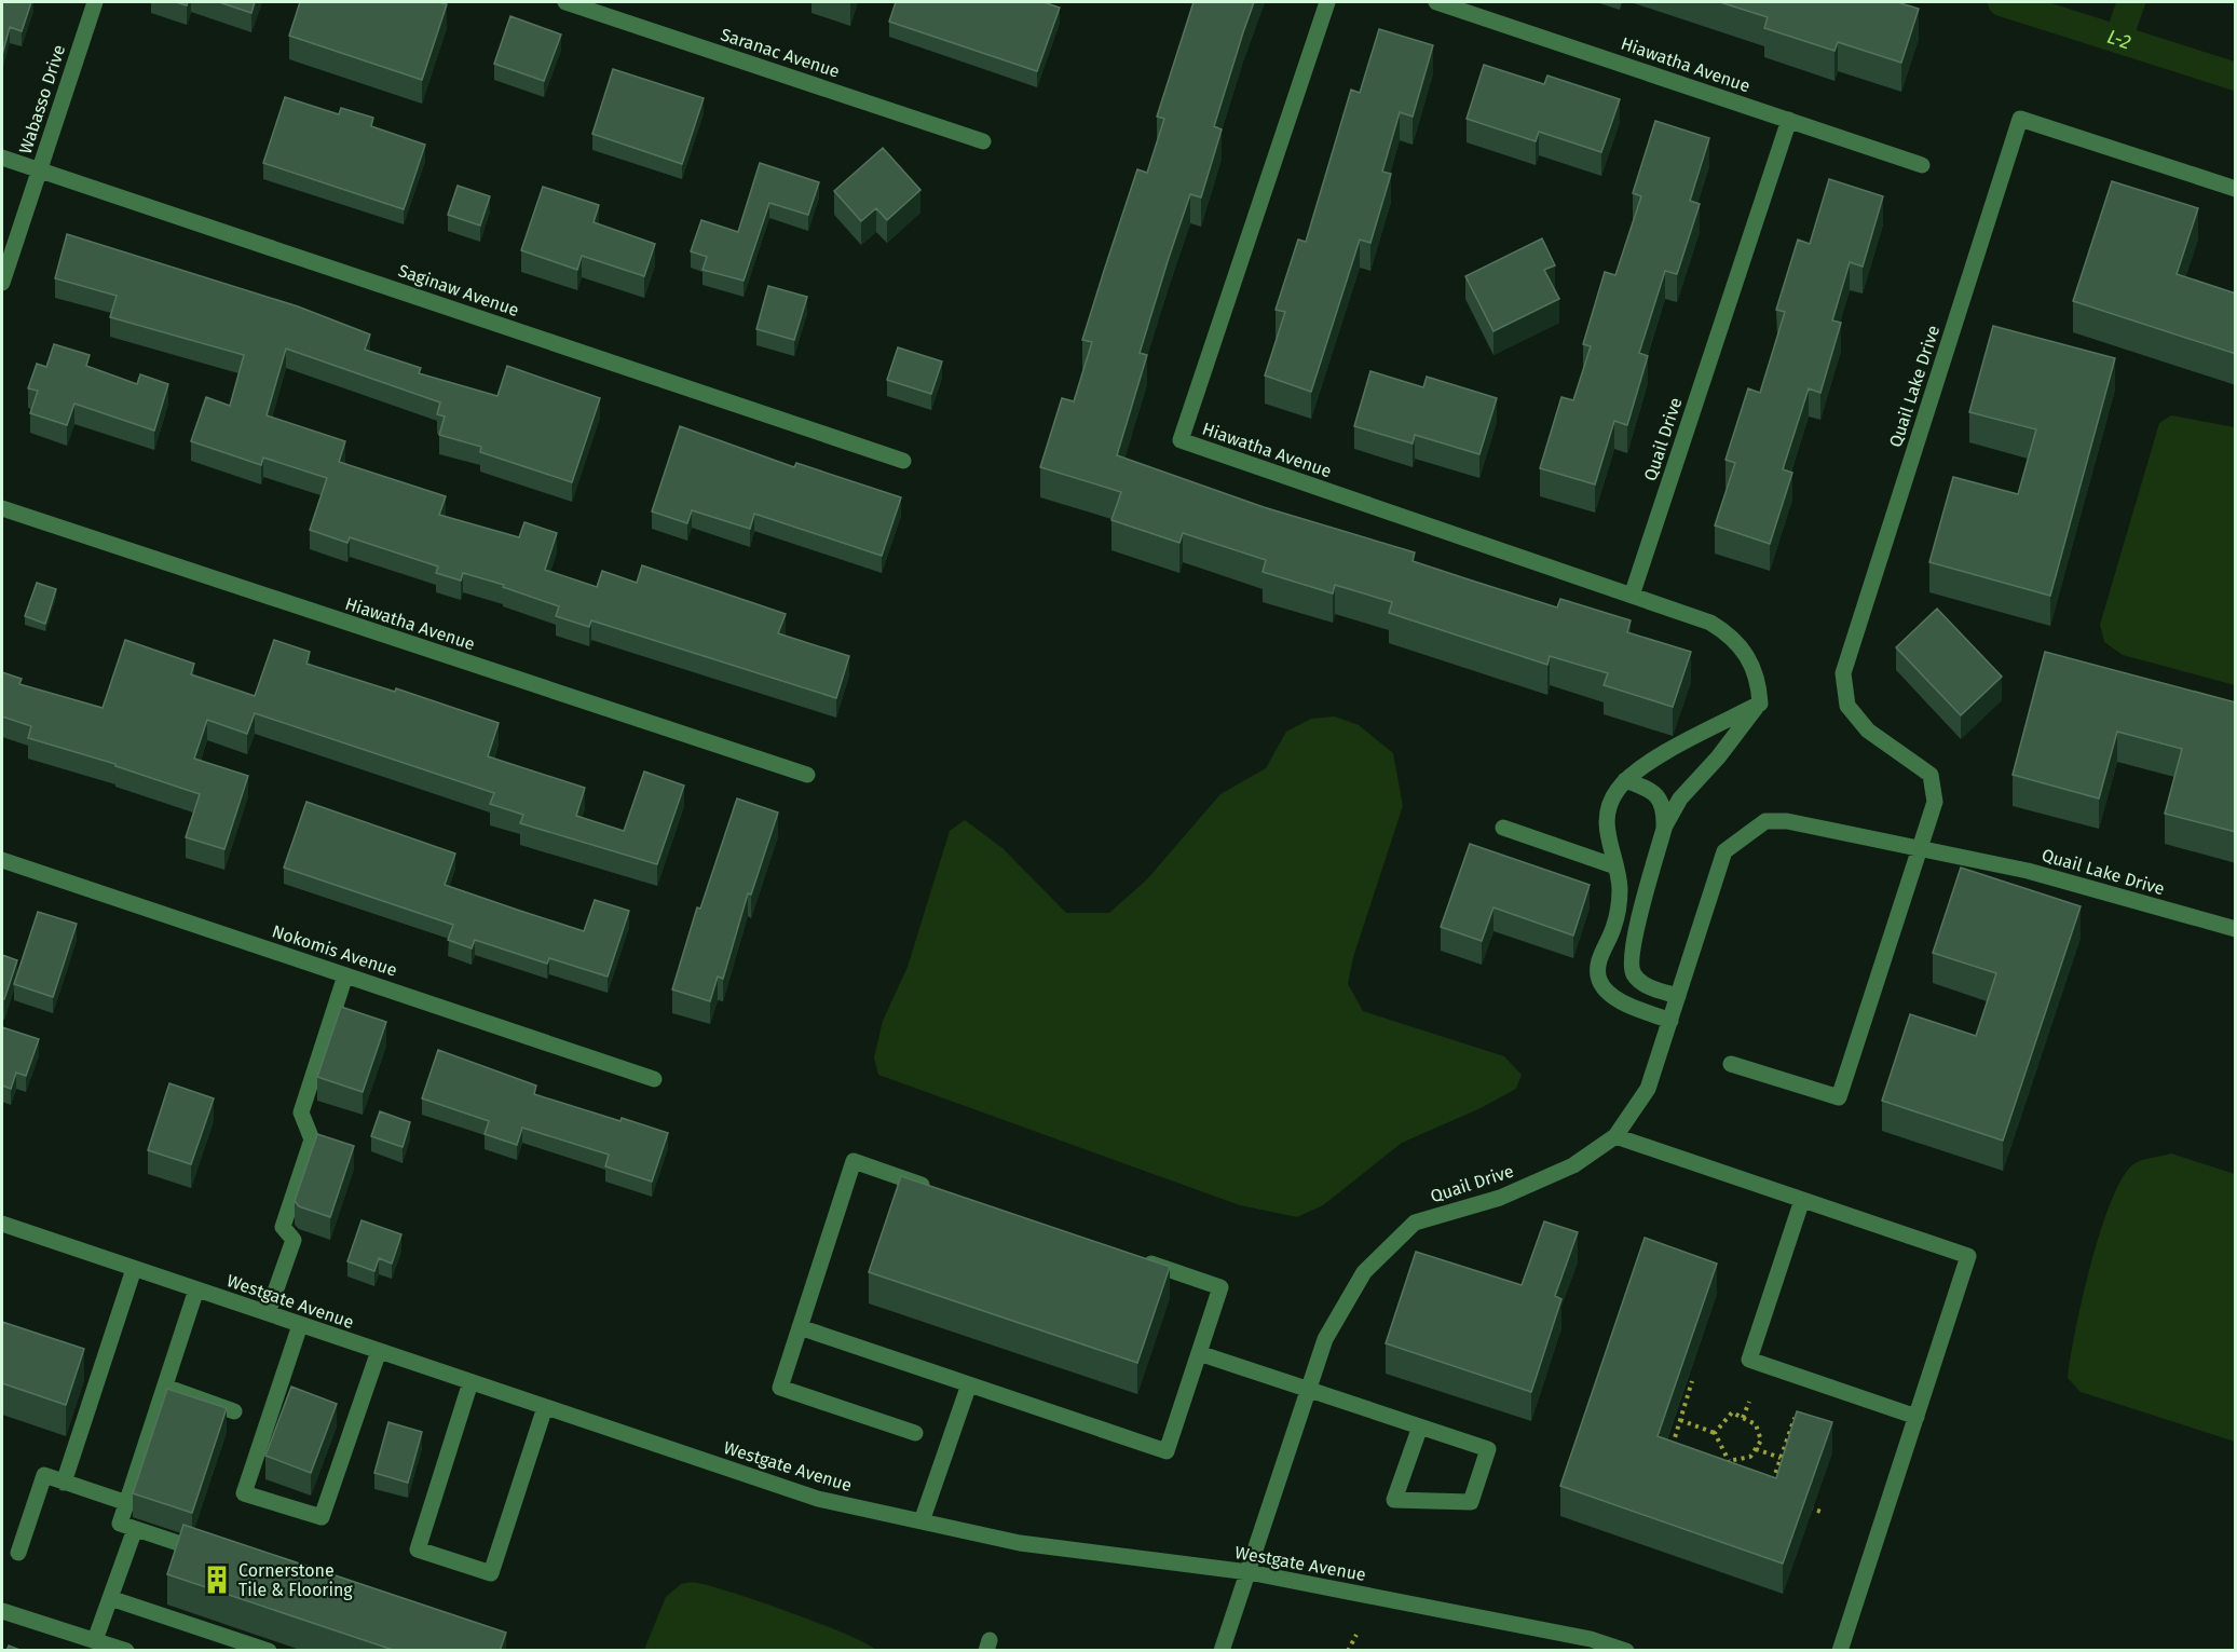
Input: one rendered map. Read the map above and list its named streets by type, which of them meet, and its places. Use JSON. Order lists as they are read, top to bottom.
{
  "streets": {
    "street": [
      "Saranac Avenue",
      "Hiawatha Avenue",
      "Wabasso Drive",
      "Saginaw Avenue",
      "Quail Lake Drive",
      "Quail Drive",
      "Nokomis Avenue",
      "Westgate Avenue"
    ]
  },
  "crossings": [
    ["Hiawatha Avenue", "Quail Drive"],
    ["Wabasso Drive", "Saginaw Avenue"],
    ["Quail Lake Drive", "Quail Drive"],
    ["Quail Drive", "Westgate Avenue"]
  ],
  "water": ["L-2"],
  "places": {
    "building": ["Cornerstone Tile & Flooring"]
  }
}
